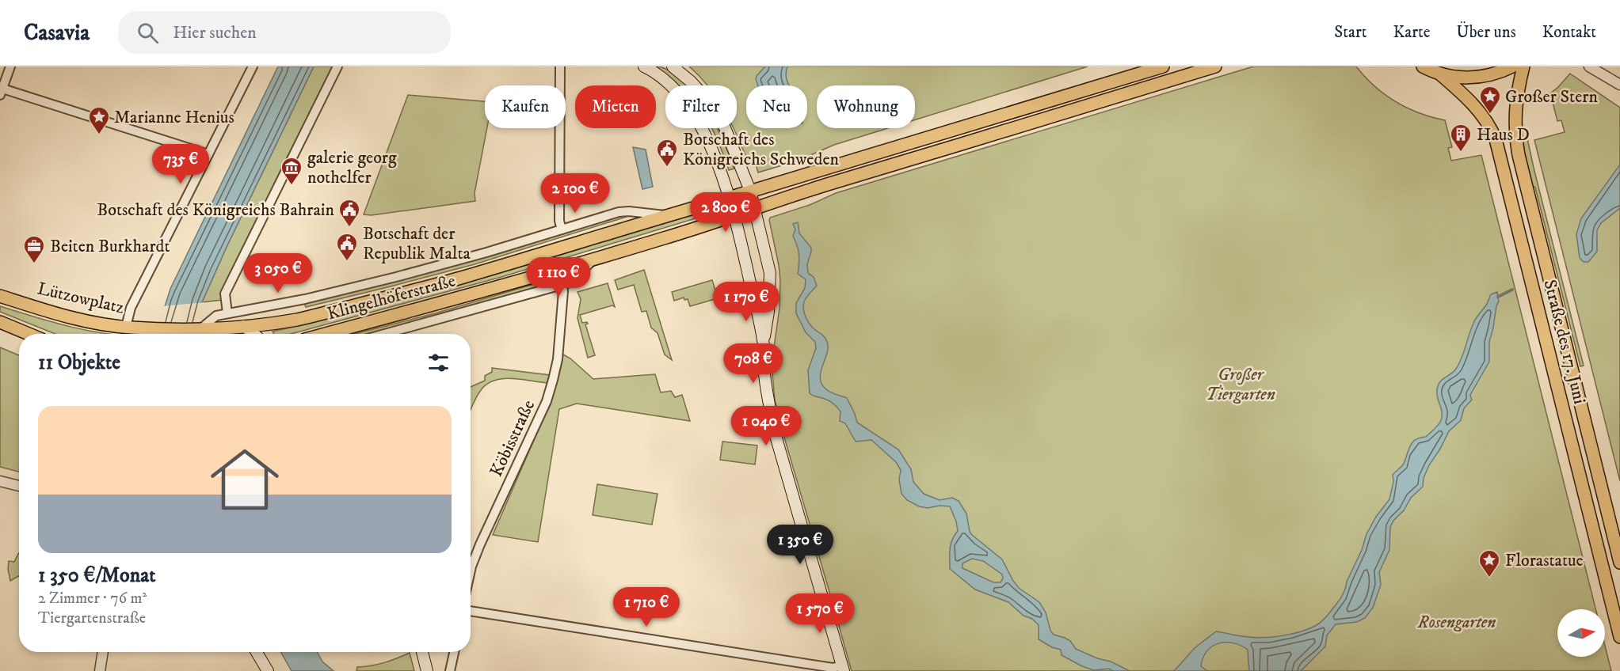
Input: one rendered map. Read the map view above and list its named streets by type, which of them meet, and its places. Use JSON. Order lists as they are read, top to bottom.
{
  "streets": {
    "main road": ["Klingelhöferstraße", "Lützowplatz", "Straße des 17. Juni"],
    "street": ["Köbisstraße"]
  },
  "crossings": [
    ["Klingelhöferstraße", "Lützowplatz"],
    ["Klingelhöferstraße", "Köbisstraße"]
  ],
  "parks": ["Großer Tiergarten", "Rosengarten"],
  "places": {
    "place": ["Großer Stern", "Marianne Henius", "Florastatue"],
    "building": ["Haus D"],
    "public building": ["Botschaft des Königreichs Schweden", "Botschaft des Königreichs Bahrain", "Botschaft der Republik Malta"],
    "museum": ["galerie georg nothelfer"],
    "office": ["Beiten Burkhardt"]
  },
  "north": "right",
  "page": {
    "header": "Casavia",
    "search": "Hier suchen",
    "nav": [
      "Start",
      "Karte",
      "Über uns",
      "Kontakt"
    ],
    "chip": [
      "Kaufen",
      "Mieten",
      "Filter",
      "Neu",
      "Wohnung"
    ],
    "price": [
      "735 €",
      "2 100 €",
      "2 800 €",
      "3 050 €",
      "1 110 €",
      "1 170 €",
      "708 €",
      "1 040 €",
      "1 350 €",
      "1 710 €",
      "1 570 €"
    ],
    "heading": "11 Objekte",
    "list": [
      {
        "name": "1 350 €/Monat",
        "note": "2 Zimmer · 76 m² · Tiergartenstraße"
      }
    ]
  }
}
